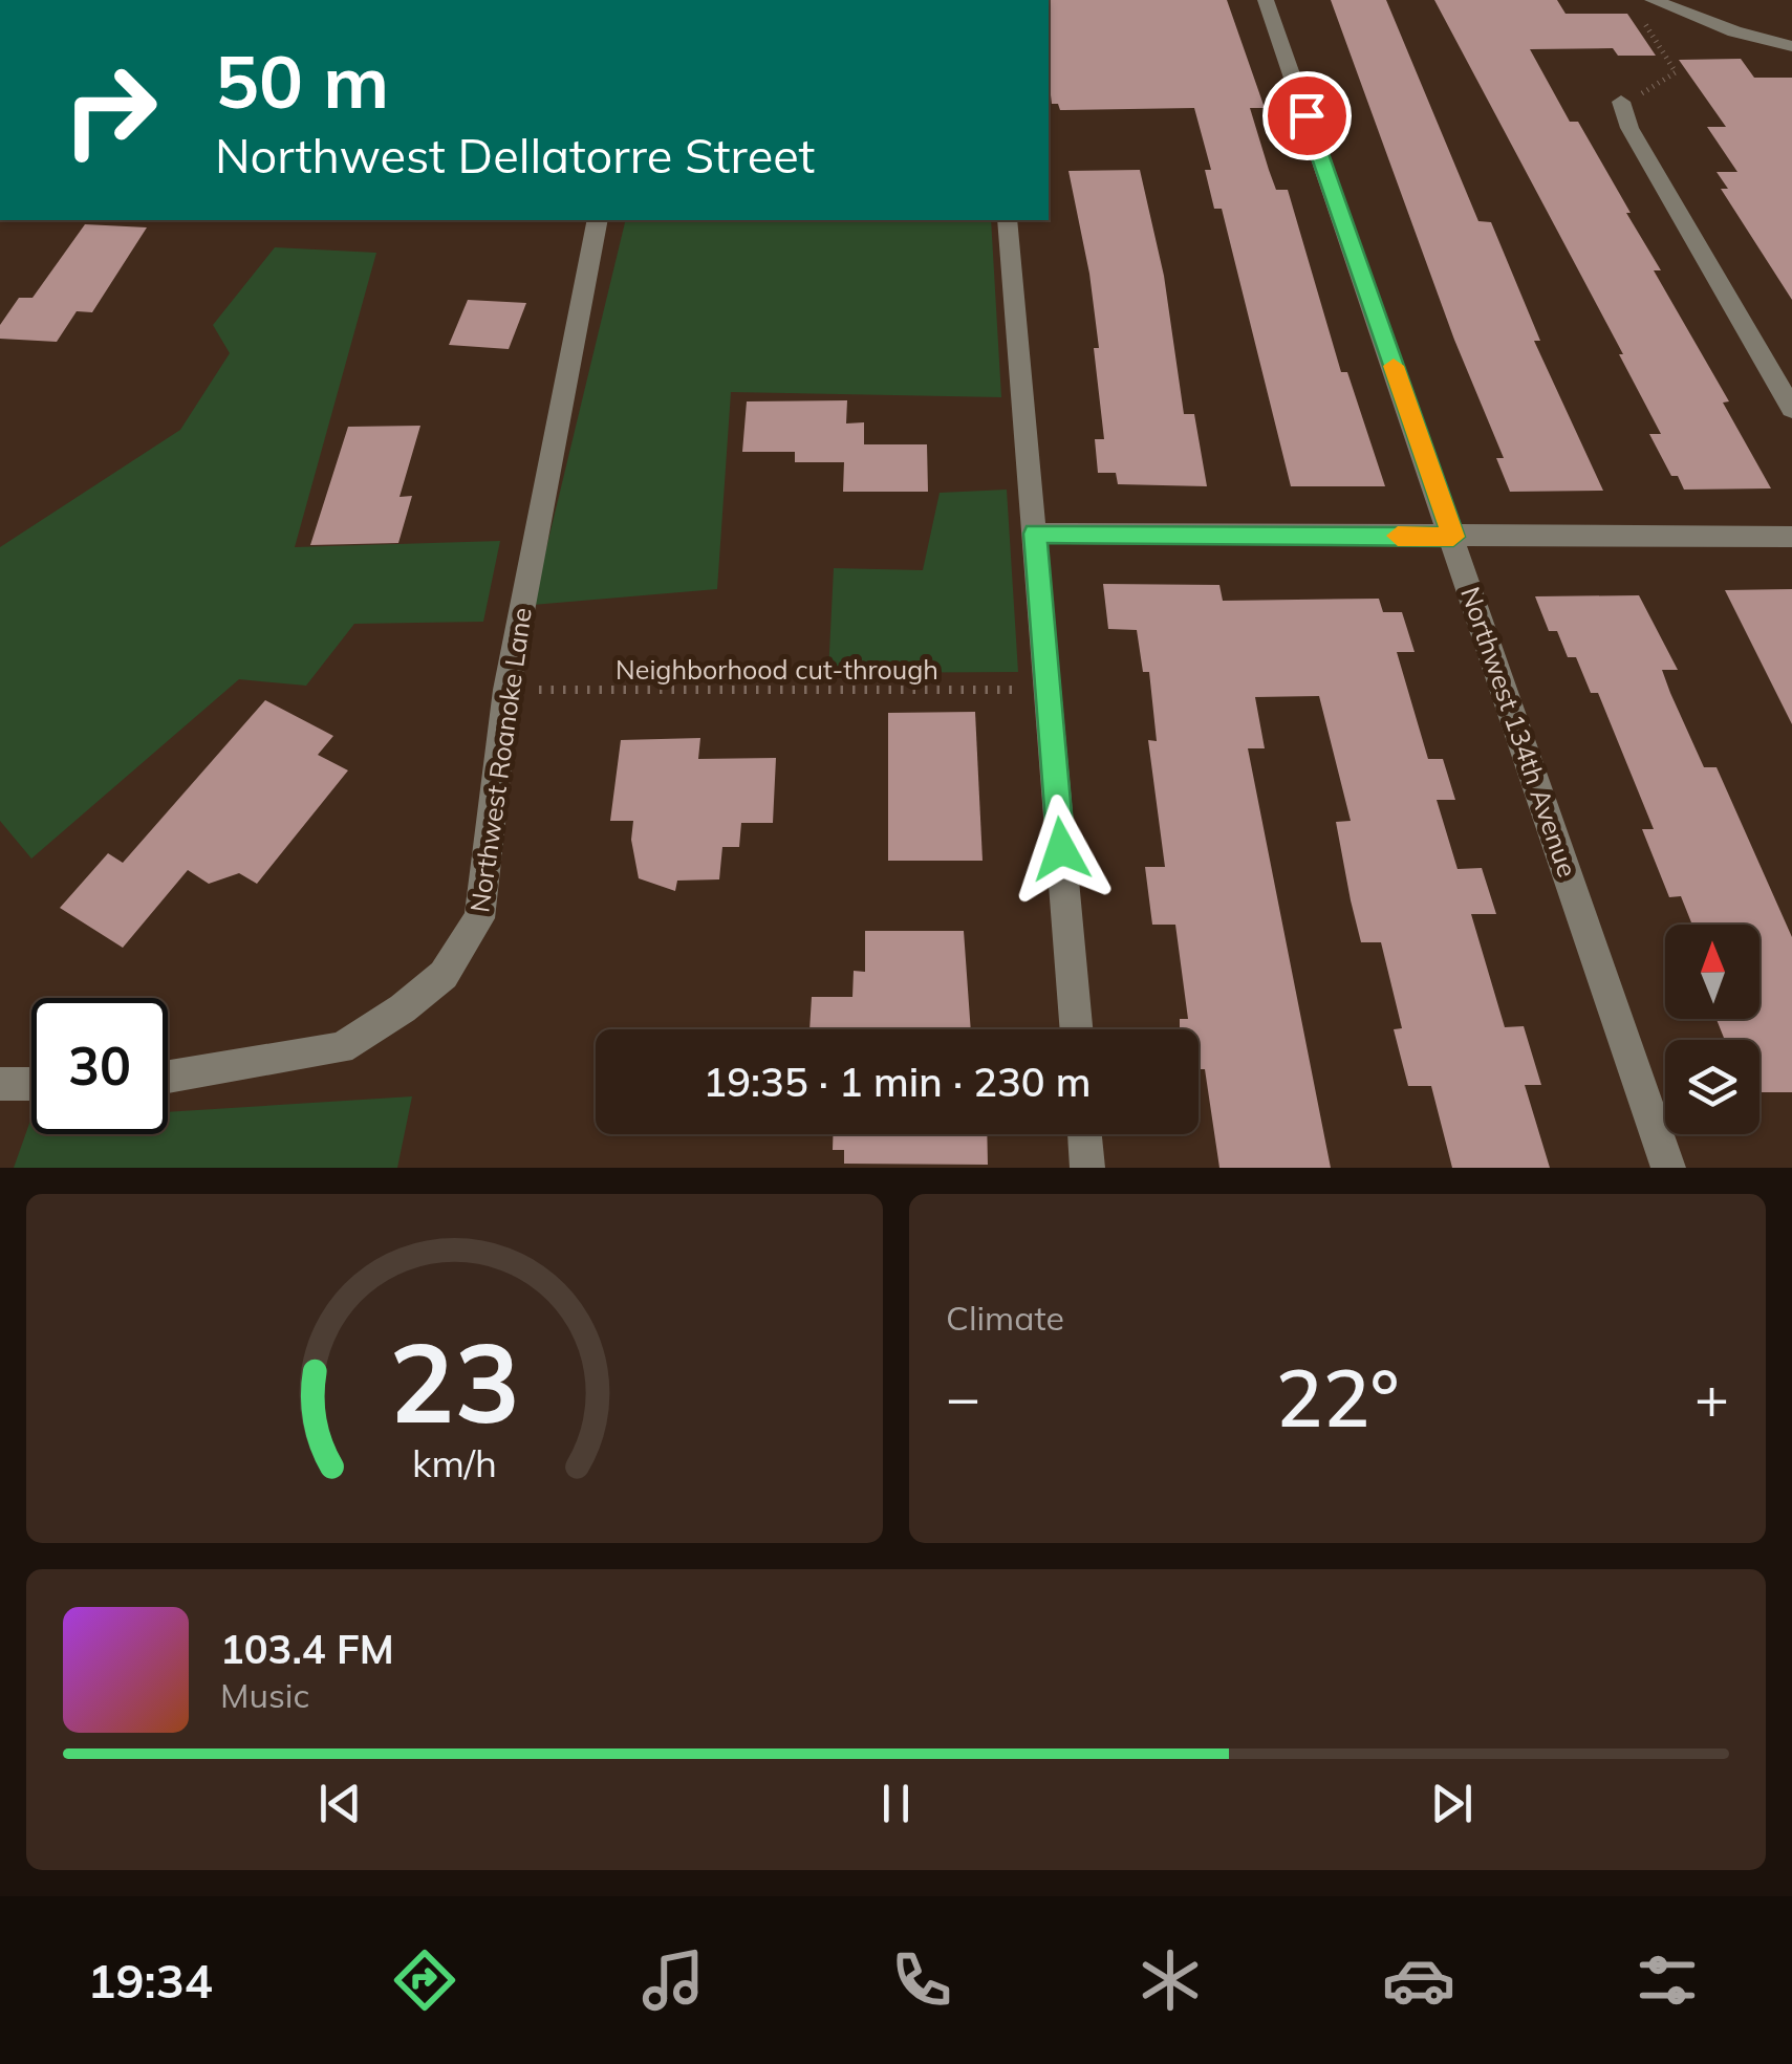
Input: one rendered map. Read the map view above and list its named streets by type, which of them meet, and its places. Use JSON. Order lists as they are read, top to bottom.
{
  "streets": {
    "street": ["Northwest 134th Avenue", "Northwest Roanoke Lane"],
    "path": ["Neighborhood cut-through"]
  },
  "crossings": [
    ["Neighborhood cut-through", "Northwest Roanoke Lane"]
  ],
  "north": "top",
  "page": {
    "turn": ["50 m", "Northwest Dellatorre Street"],
    "limit": "30",
    "trip": "19:35 · 1 min · 230 m",
    "tile": "Climate",
    "heat": ["−", "22°", "+"],
    "song": ["103.4 FM", "Music"],
    "tabs": "19:34",
    "gauge": ["23", "km/h"]
  }
}
